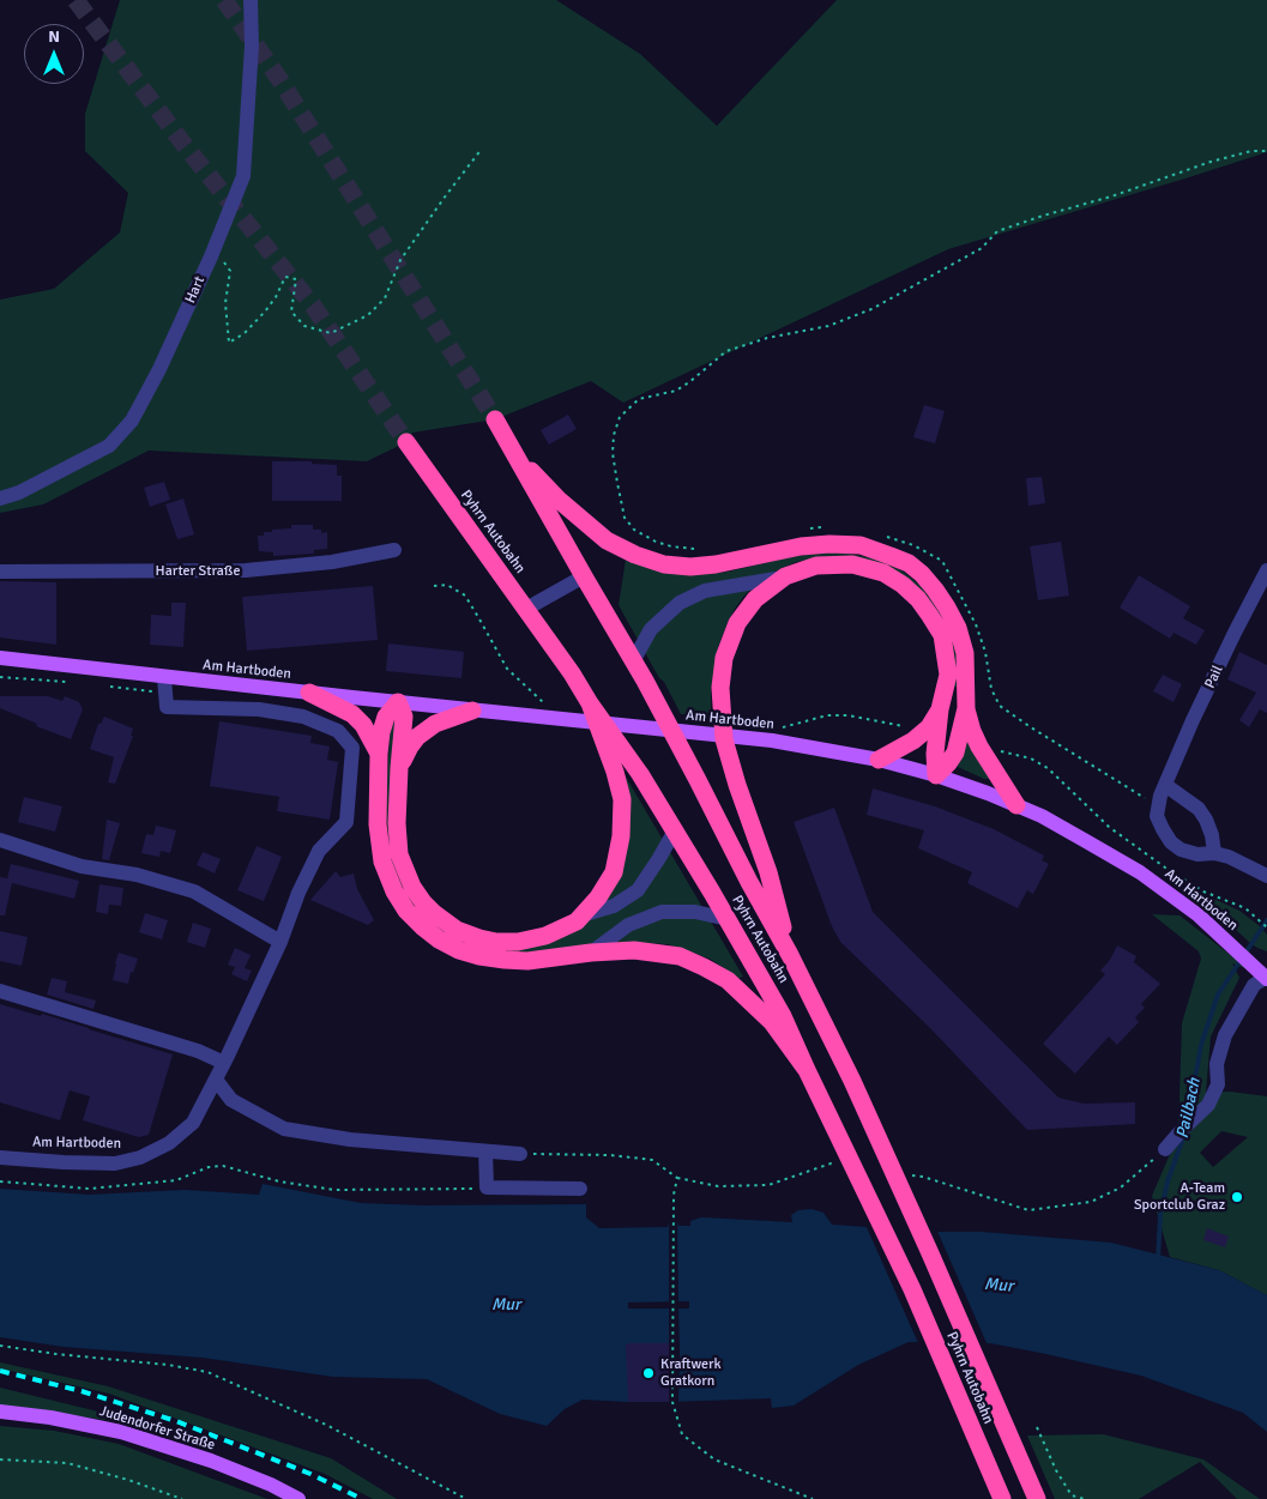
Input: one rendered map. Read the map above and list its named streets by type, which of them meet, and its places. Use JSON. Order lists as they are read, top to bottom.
{
  "streets": {
    "highway": ["Pyhrn Autobahn"],
    "main road": ["Am Hartboden", "Judendorfer Straße"],
    "street": ["Hart", "Harter Straße", "Pail"]
  },
  "water": ["Pailbach", "Mur"],
  "places": ["A-Team Sportclub Graz", "Kraftwerk Gratkorn"],
  "north": "top"
}
